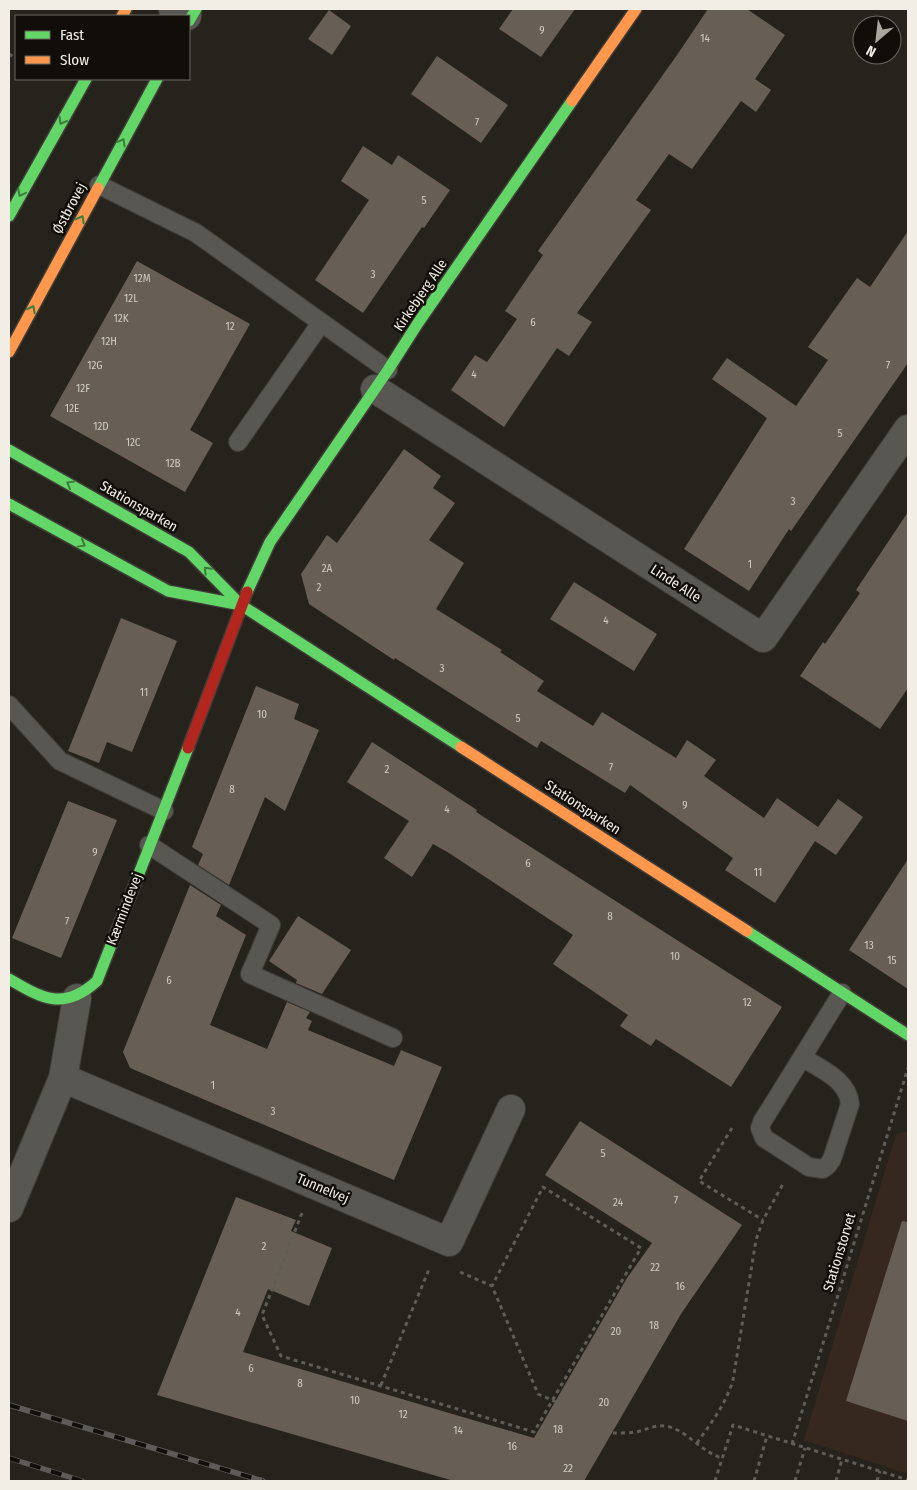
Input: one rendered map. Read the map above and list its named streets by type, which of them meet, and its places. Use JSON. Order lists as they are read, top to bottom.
{
  "streets": {
    "street": [
      "Østbrovej",
      "Kirkebjerg Alle",
      "Stationsparken",
      "Linde Alle",
      "Kærmindevej",
      "Tunnelvej"
    ],
    "path": ["Stationstorvet"]
  },
  "crossings": [
    ["Kirkebjerg Alle", "Stationsparken"],
    ["Kirkebjerg Alle", "Linde Alle"],
    ["Kirkebjerg Alle", "Kærmindevej"],
    ["Stationsparken", "Kærmindevej"]
  ],
  "house_numbers": [
    "9",
    "14",
    "7",
    "5",
    "3",
    "12M",
    "12L",
    "12K",
    "6",
    "12",
    "12H",
    "12G",
    "7",
    "4",
    "12F",
    "12E",
    "12D",
    "5",
    "12C",
    "12B",
    "3",
    "1",
    "2A",
    "2",
    "4",
    "3",
    "11",
    "10",
    "5",
    "7",
    "2",
    "8",
    "9",
    "4",
    "9",
    "6",
    "11",
    "8",
    "7",
    "13",
    "10",
    "15",
    "6",
    "12",
    "1",
    "3",
    "5",
    "7",
    "24",
    "2",
    "22",
    "16",
    "4",
    "18",
    "20",
    "6",
    "8",
    "10",
    "20",
    "12",
    "18",
    "14",
    "16",
    "22"
  ],
  "legend": ["Fast", "Slow"],
  "north": "bottom left"
}
